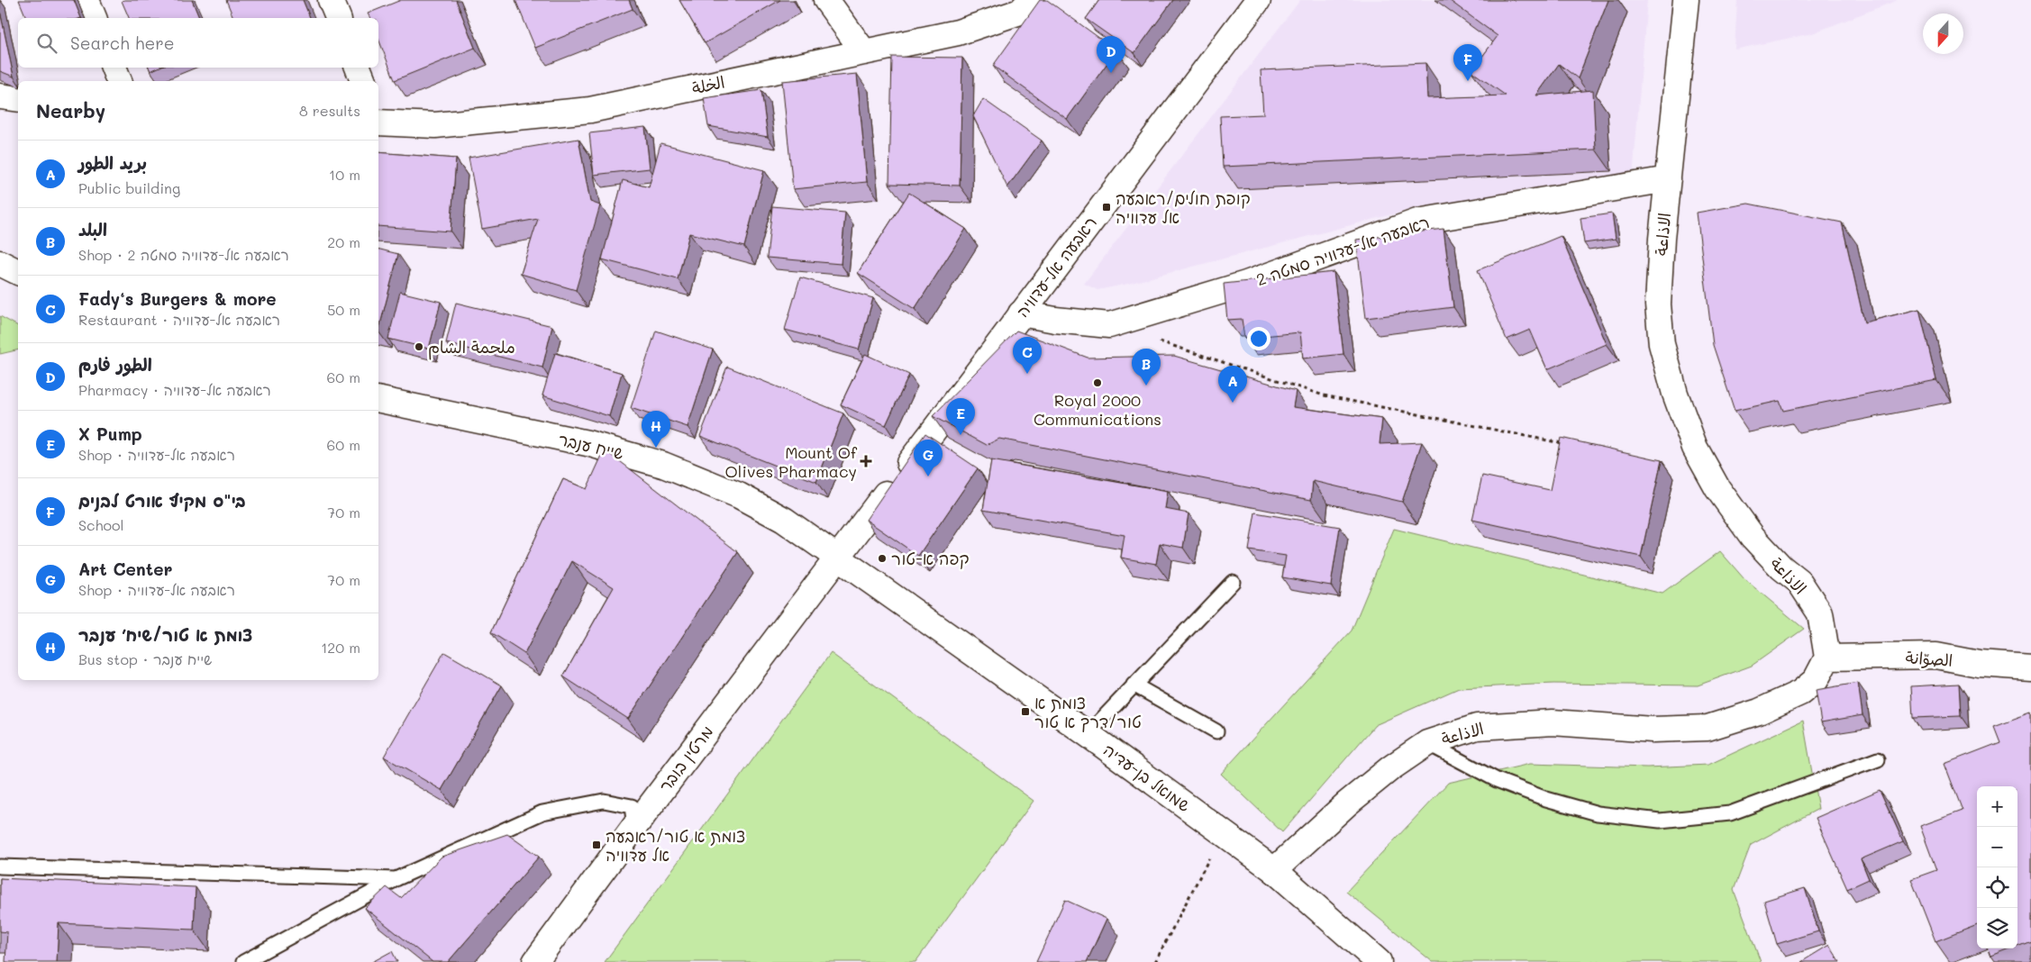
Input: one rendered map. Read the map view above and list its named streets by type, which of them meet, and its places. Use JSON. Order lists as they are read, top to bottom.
{
  "streets": {
    "street": [
      "الخلة",
      "الاذاعة",
      "ראבעה אל-עדוויה סמטה 2",
      "ראבעה אל-עדוויה",
      "שייח ענבר",
      "الصوّانة",
      "מרטין בובר",
      "שמואל בן-עדיה"
    ]
  },
  "crossings": [
    ["الاذاعة", "ראבעה אל-עדוויה סמטה 2"],
    ["الاذاعة", "الصوّانة"],
    ["الاذاعة", "שמואל בן-עדיה"],
    ["ראבעה אל-עדוויה סמטה 2", "ראבעה אל-עדוויה"],
    ["ראבעה אל-עדוויה", "שייח ענבר"],
    ["ראבעה אל-עדוויה", "מרטין בובר"],
    ["ראבעה אל-עדוויה", "שמואל בן-עדיה"],
    ["שייח ענבר", "מרטין בובר"],
    ["שייח ענבר", "שמואל בן-עדיה"],
    ["מרטין בובר", "שמואל בן-עדיה"]
  ],
  "places": {
    "transit": ["קופת חולים/ראבעה אל עדוויה", "צומת א טור/דרך א טור", "צומת א טור/ראבעה אל עדוויה"],
    "other": ["ملحمة الشام", "Royal 2000 Communications", "קפה א-טור"],
    "health": ["Mount Of Olives Pharmacy"]
  },
  "north": "bottom",
  "page": {
    "search": "Search here",
    "pins": [
      "D",
      "F",
      "C",
      "B",
      "A",
      "E",
      "H",
      "G"
    ],
    "heading": ["Nearby", "8 results"],
    "list": [
      {
        "mark": "A",
        "name": "بريد الطور",
        "note": "Public building",
        "value": "10 m"
      },
      {
        "mark": "B",
        "name": "البلد",
        "note": "Shop · ראבעה אל-עדוויה סמטה 2",
        "value": "20 m"
      },
      {
        "mark": "C",
        "name": "Fady‘s Burgers & more",
        "note": "Restaurant · ראבעה אל-עדוויה",
        "value": "50 m"
      },
      {
        "mark": "D",
        "name": "الطور فارم",
        "note": "Pharmacy · ראבעה אל-עדוויה",
        "value": "60 m"
      },
      {
        "mark": "E",
        "name": "X Pump",
        "note": "Shop · ראבעה אל-עדוויה",
        "value": "60 m"
      },
      {
        "mark": "F",
        "name": "בי\"ס מקיף אורט לבנים",
        "note": "School",
        "value": "70 m"
      },
      {
        "mark": "G",
        "name": "Art Center",
        "note": "Shop · ראבעה אל-עדוויה",
        "value": "70 m"
      },
      {
        "mark": "H",
        "name": "צומת א טור/שיח׳ ענבר",
        "note": "Bus stop · שייח ענבר",
        "value": "120 m"
      }
    ],
    "map_buttons": ["+", "−"]
  }
}
